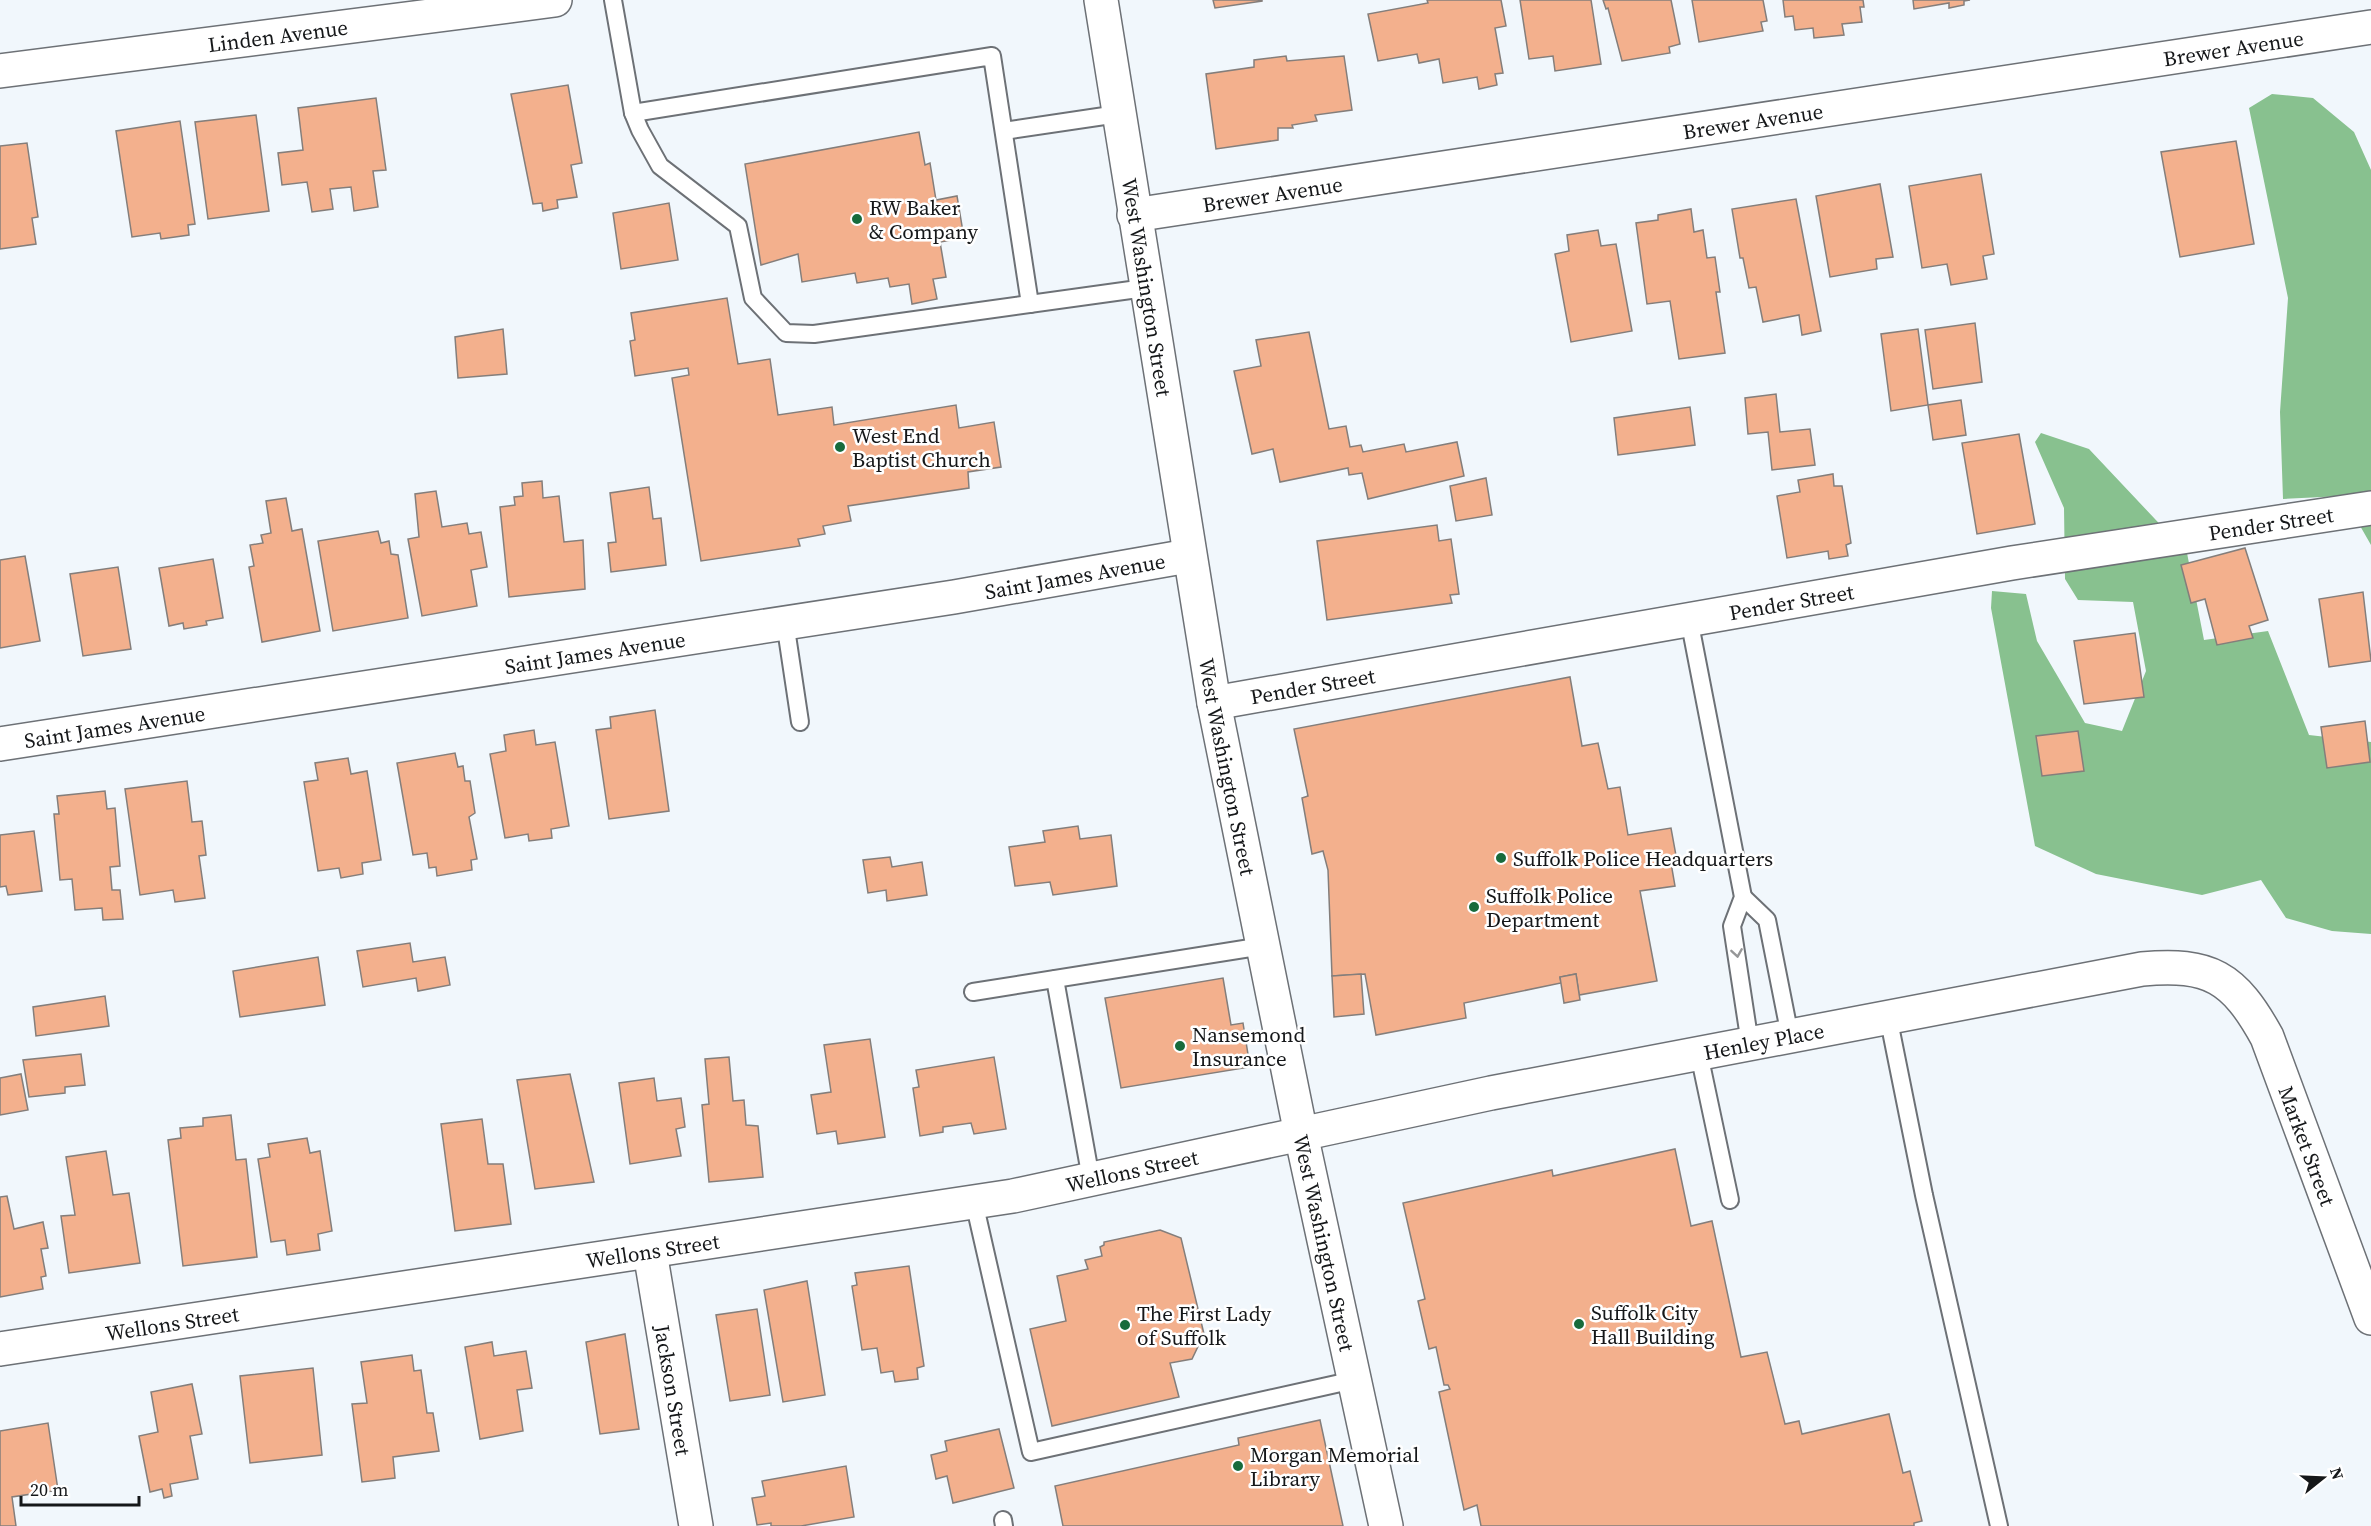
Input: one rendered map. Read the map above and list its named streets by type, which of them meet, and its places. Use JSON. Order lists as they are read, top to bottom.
{
  "streets": {
    "street": [
      "Linden Avenue",
      "Brewer Avenue",
      "West Washington Street",
      "Pender Street",
      "Saint James Avenue",
      "Henley Place",
      "Market Street",
      "Wellons Street",
      "Jackson Street"
    ]
  },
  "crossings": [
    ["Brewer Avenue", "West Washington Street"],
    ["West Washington Street", "Pender Street"],
    ["West Washington Street", "Saint James Avenue"],
    ["West Washington Street", "Henley Place"],
    ["West Washington Street", "Wellons Street"],
    ["Henley Place", "Market Street"],
    ["Henley Place", "Wellons Street"],
    ["Wellons Street", "Jackson Street"]
  ],
  "places": [
    "RW Baker & Company",
    "West End Baptist Church",
    "Suffolk Police Headquarters",
    "Suffolk Police Department",
    "Nansemond Insurance",
    "Suffolk City Hall Building",
    "The First Lady of Suffolk",
    "Morgan Memorial Library"
  ],
  "scale_bar": "20 m",
  "north": "right"
}
